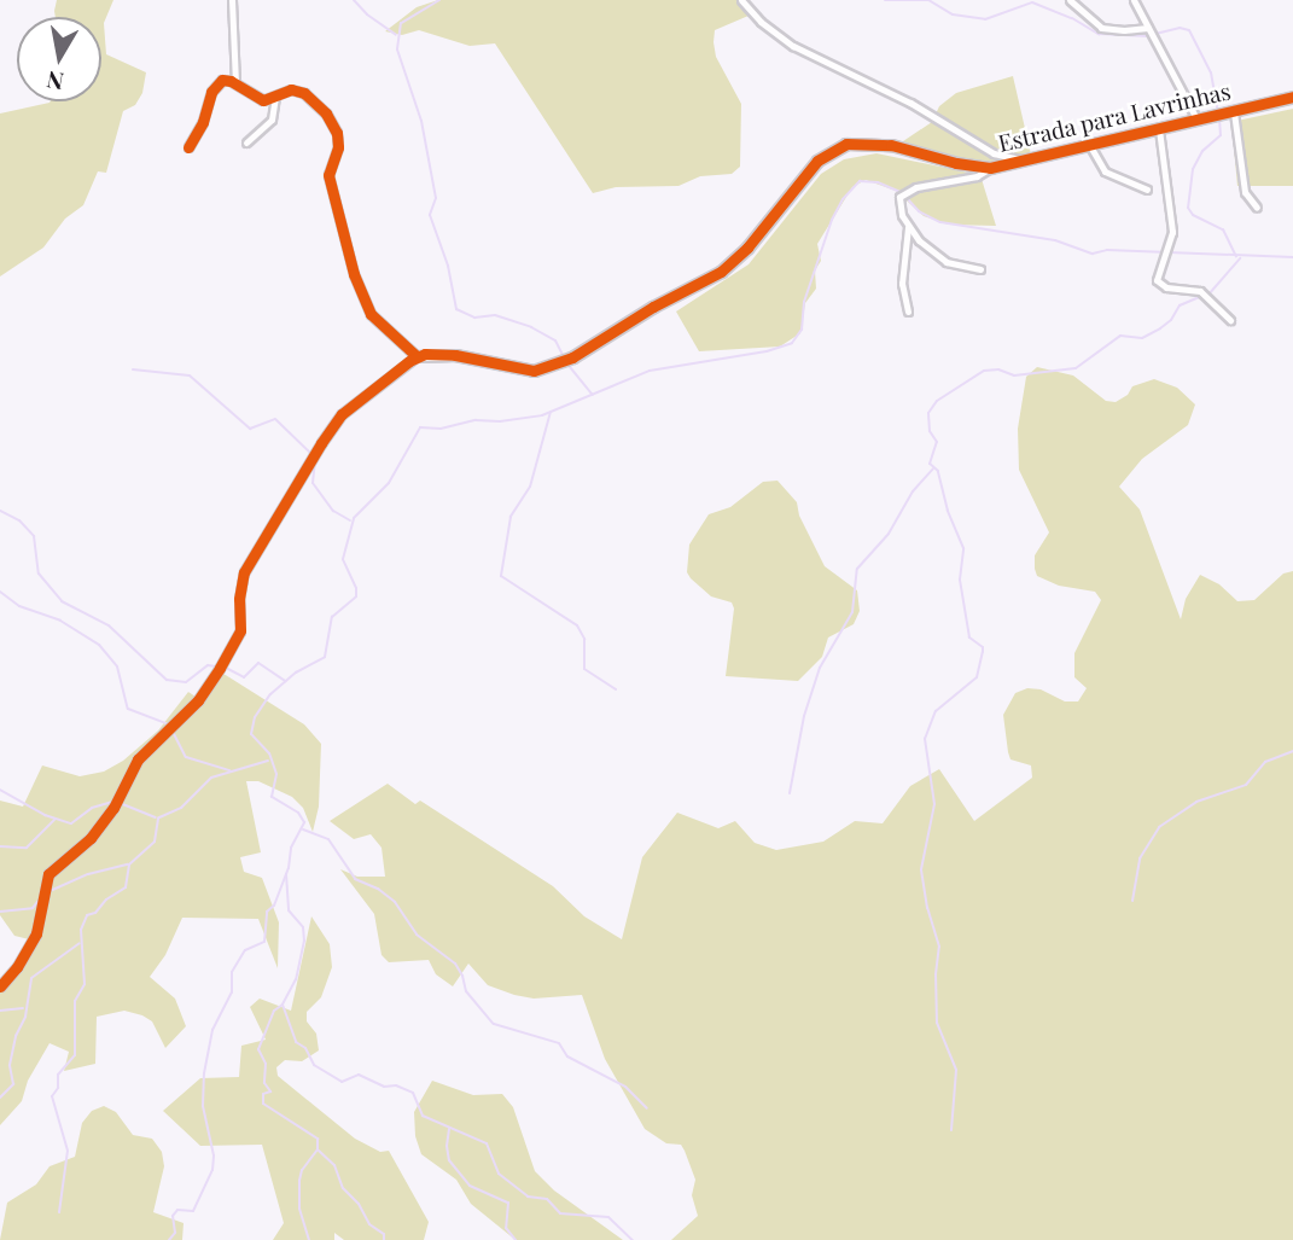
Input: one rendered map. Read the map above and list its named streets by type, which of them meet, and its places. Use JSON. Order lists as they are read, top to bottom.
{
  "streets": {
    "street": ["Estrada para Lavrinhas"]
  },
  "north": "bottom"
}
